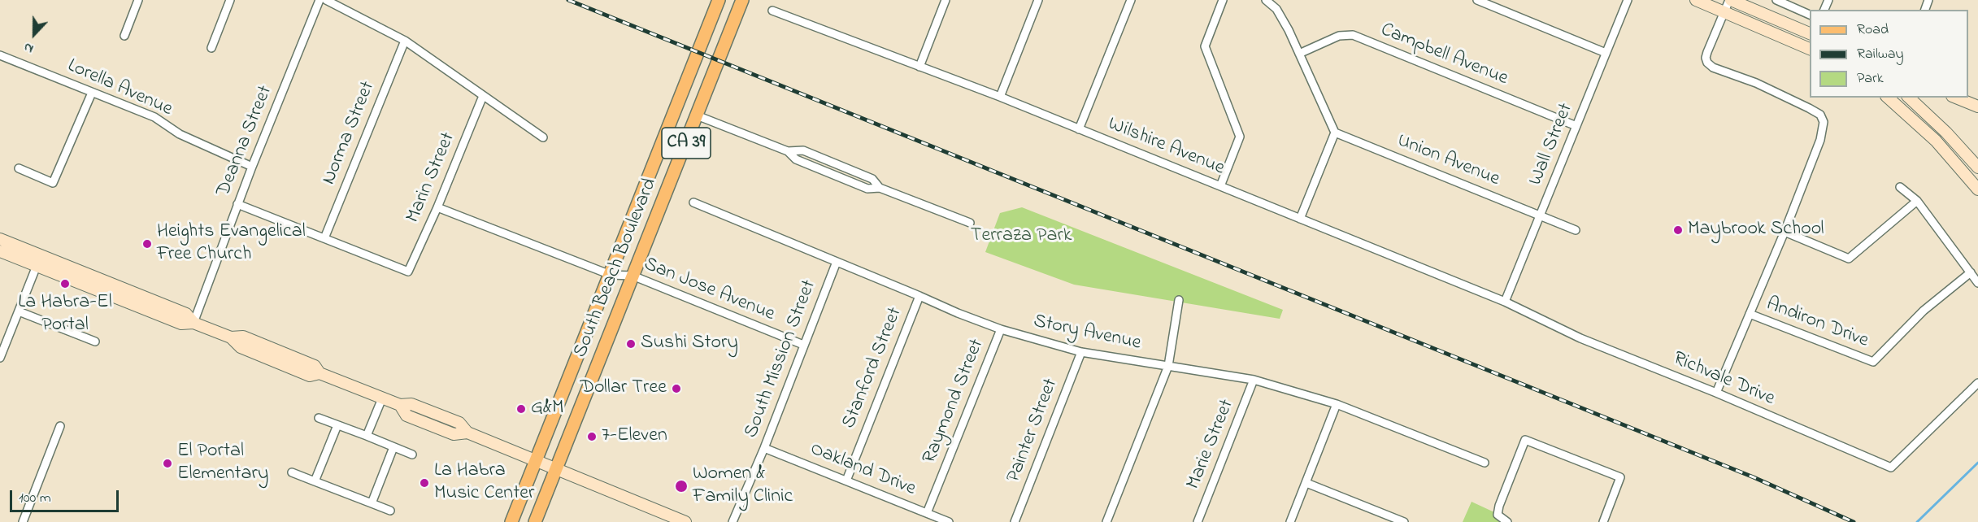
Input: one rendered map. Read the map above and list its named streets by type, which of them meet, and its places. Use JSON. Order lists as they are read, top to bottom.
{
  "streets": {
    "main road": ["CA 39", "South Beach Boulevard"],
    "street": [
      "Campbell Avenue",
      "Lorella Avenue",
      "Norma Street",
      "Deanna Street",
      "Wall Street",
      "Wilshire Avenue",
      "Union Avenue",
      "Marin Street",
      "San Jose Avenue",
      "Andiron Drive",
      "Story Avenue",
      "South Mission Street",
      "Stanford Street",
      "Richvale Drive",
      "Raymond Street",
      "Painter Street",
      "Marie Street",
      "Oakland Drive"
    ]
  },
  "crossings": [
    ["Campbell Avenue", "Wall Street"],
    ["Lorella Avenue", "Deanna Street"],
    ["Norma Street", "Marin Street"],
    ["CA 39", "South Beach Boulevard"],
    ["Wall Street", "Wilshire Avenue"],
    ["Wall Street", "Union Avenue"],
    ["Wilshire Avenue", "Richvale Drive"],
    ["Marin Street", "San Jose Avenue"],
    ["South Beach Boulevard", "San Jose Avenue"],
    ["San Jose Avenue", "South Mission Street"],
    ["Story Avenue", "South Mission Street"],
    ["Story Avenue", "Stanford Street"],
    ["Story Avenue", "Raymond Street"],
    ["Story Avenue", "Painter Street"],
    ["Story Avenue", "Marie Street"],
    ["South Mission Street", "Oakland Drive"],
    ["Stanford Street", "Oakland Drive"],
    ["Raymond Street", "Oakland Drive"]
  ],
  "parks": ["Terraza Park"],
  "places": [
    "Maybrook School",
    "Heights Evangelical Free Church",
    "La Habra-El Portal",
    "Sushi Story",
    "Dollar Tree",
    "G&M",
    "7-Eleven",
    "El Portal Elementary",
    "La Habra Music Center",
    "Women & Family Clinic"
  ],
  "legend": ["Road", "Railway", "Park"],
  "scale_bar": "100 m",
  "north": "bottom"
}
